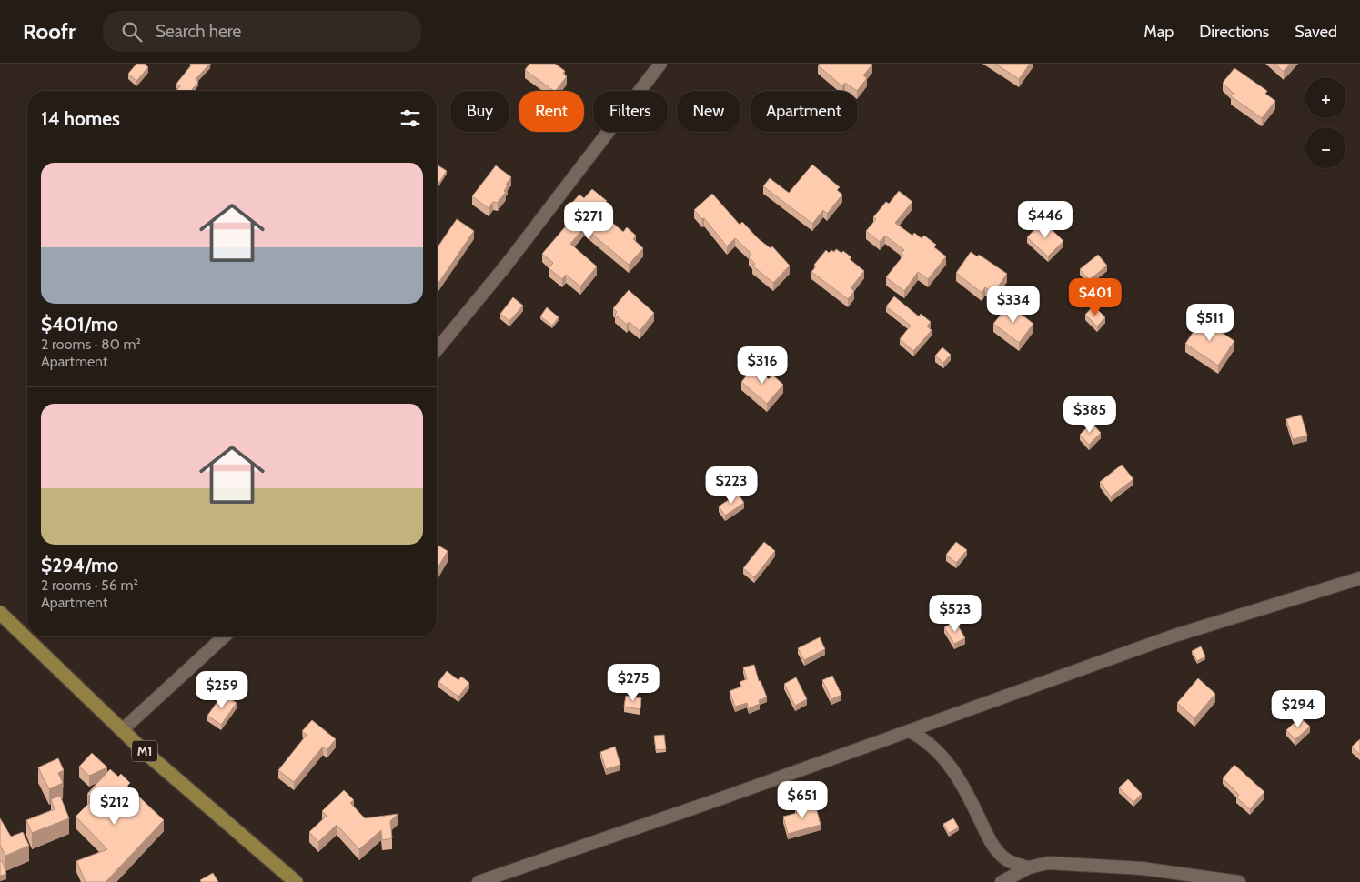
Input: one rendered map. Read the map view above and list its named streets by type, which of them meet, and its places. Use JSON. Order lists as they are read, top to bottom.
{
  "streets": {
    "main road": ["M1"]
  },
  "page": {
    "header": "Roofr",
    "search": "Search here",
    "nav": ["Map", "Directions", "Saved"],
    "map_buttons": ["+", "−"],
    "chip": [
      "Buy",
      "Rent",
      "Filters",
      "New",
      "Apartment"
    ],
    "heading": "14 homes",
    "list": [
      {
        "name": "$401/mo",
        "note": "2 rooms · 80 m² · Apartment"
      },
      {
        "name": "$294/mo",
        "note": "2 rooms · 56 m² · Apartment"
      }
    ],
    "price": [
      "$446",
      "$271",
      "$401",
      "$334",
      "$511",
      "$316",
      "$385",
      "$223",
      "$523",
      "$275",
      "$259",
      "$294",
      "$651",
      "$212"
    ]
  }
}
